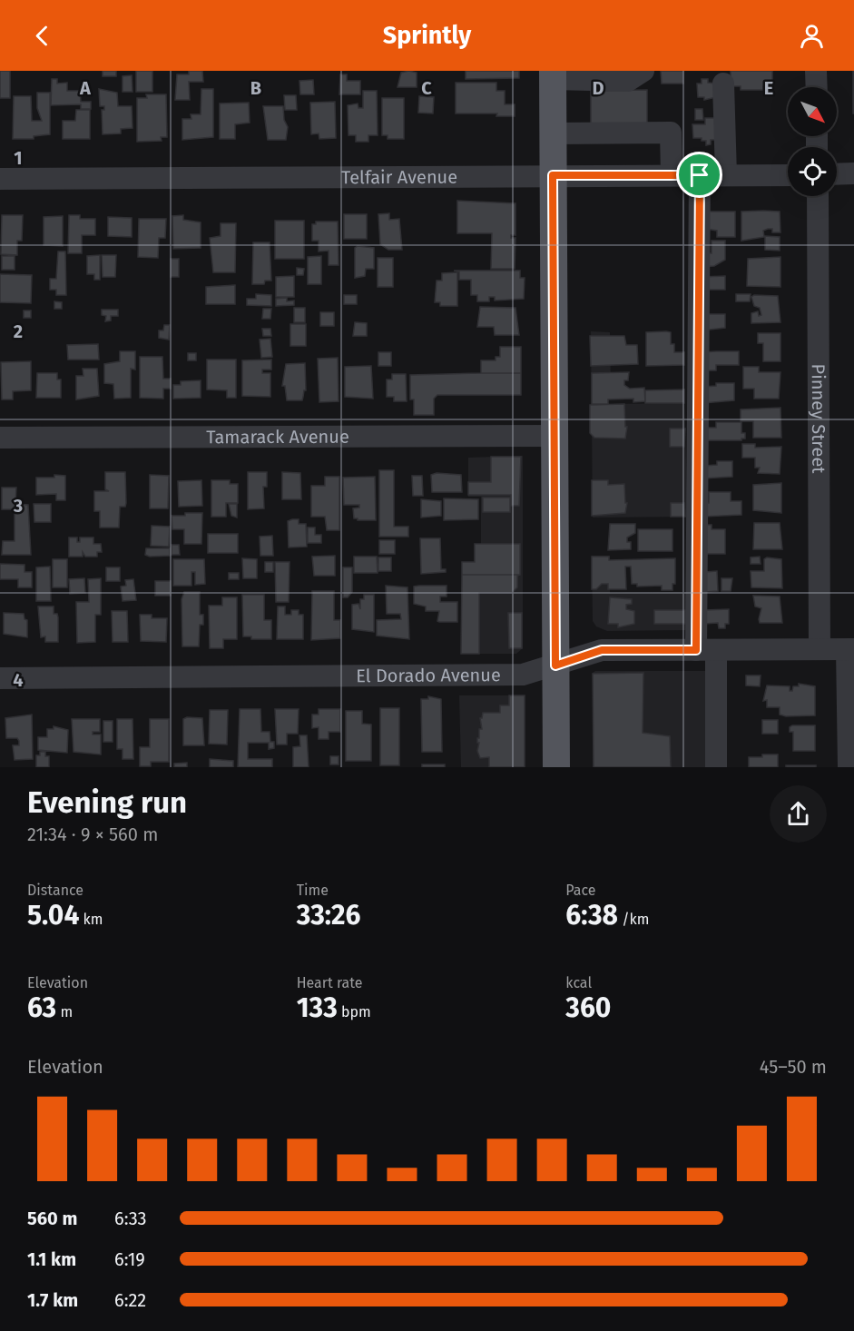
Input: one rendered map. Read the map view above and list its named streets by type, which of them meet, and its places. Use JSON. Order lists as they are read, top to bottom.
{
  "streets": {
    "street": [
      "Telfair Avenue",
      "Pinney Street",
      "Tamarack Avenue",
      "El Dorado Avenue"
    ]
  },
  "crossings": [
    ["Pinney Street", "El Dorado Avenue"]
  ],
  "north": "bottom right",
  "page": {
    "header": "Sprintly",
    "heading": ["Evening run", "21:34 · 9 × 560 m"],
    "stats": [
      ["Distance", "5.04 km"],
      ["Time", "33:26"],
      ["Pace", "6:38 /km"],
      ["Elevation", "63 m"],
      ["Heart rate", "133 bpm"],
      ["kcal", "360"]
    ],
    "chart": ["Elevation", "45–50 m"],
    "list": [
      {
        "name": "560 m",
        "note": "6:33"
      },
      {
        "name": "1.1 km",
        "note": "6:19"
      },
      {
        "name": "1.7 km",
        "note": "6:22"
      }
    ]
  },
  "grid": {
    "columns": [
      "A",
      "B",
      "C",
      "D",
      "E"
    ],
    "rows": [
      "1",
      "2",
      "3",
      "4"
    ]
  }
}
